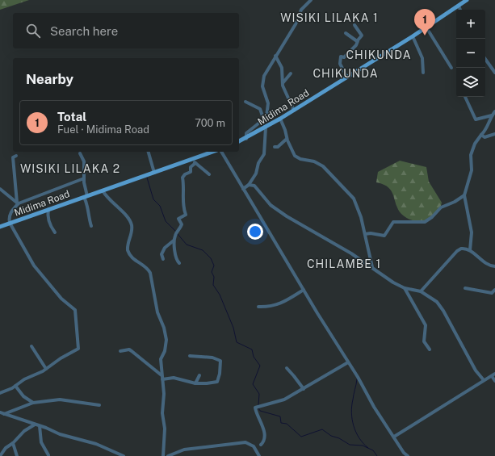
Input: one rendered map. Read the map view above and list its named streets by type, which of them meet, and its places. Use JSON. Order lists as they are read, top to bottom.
{
  "streets": {
    "main road": ["Midima Road"]
  },
  "districts": [
    "WISIKI LILAKA 1",
    "CHIKUNDA",
    "CHIKUNDA",
    "WISIKI LILAKA 2",
    "CHILAMBE 1"
  ],
  "page": {
    "pins": "1",
    "map_buttons": ["+", "−"],
    "search": "Search here",
    "heading": "Nearby",
    "list": [
      {
        "mark": "1",
        "name": "Total",
        "note": "Fuel · Midima Road",
        "value": "700 m"
      }
    ]
  }
}
